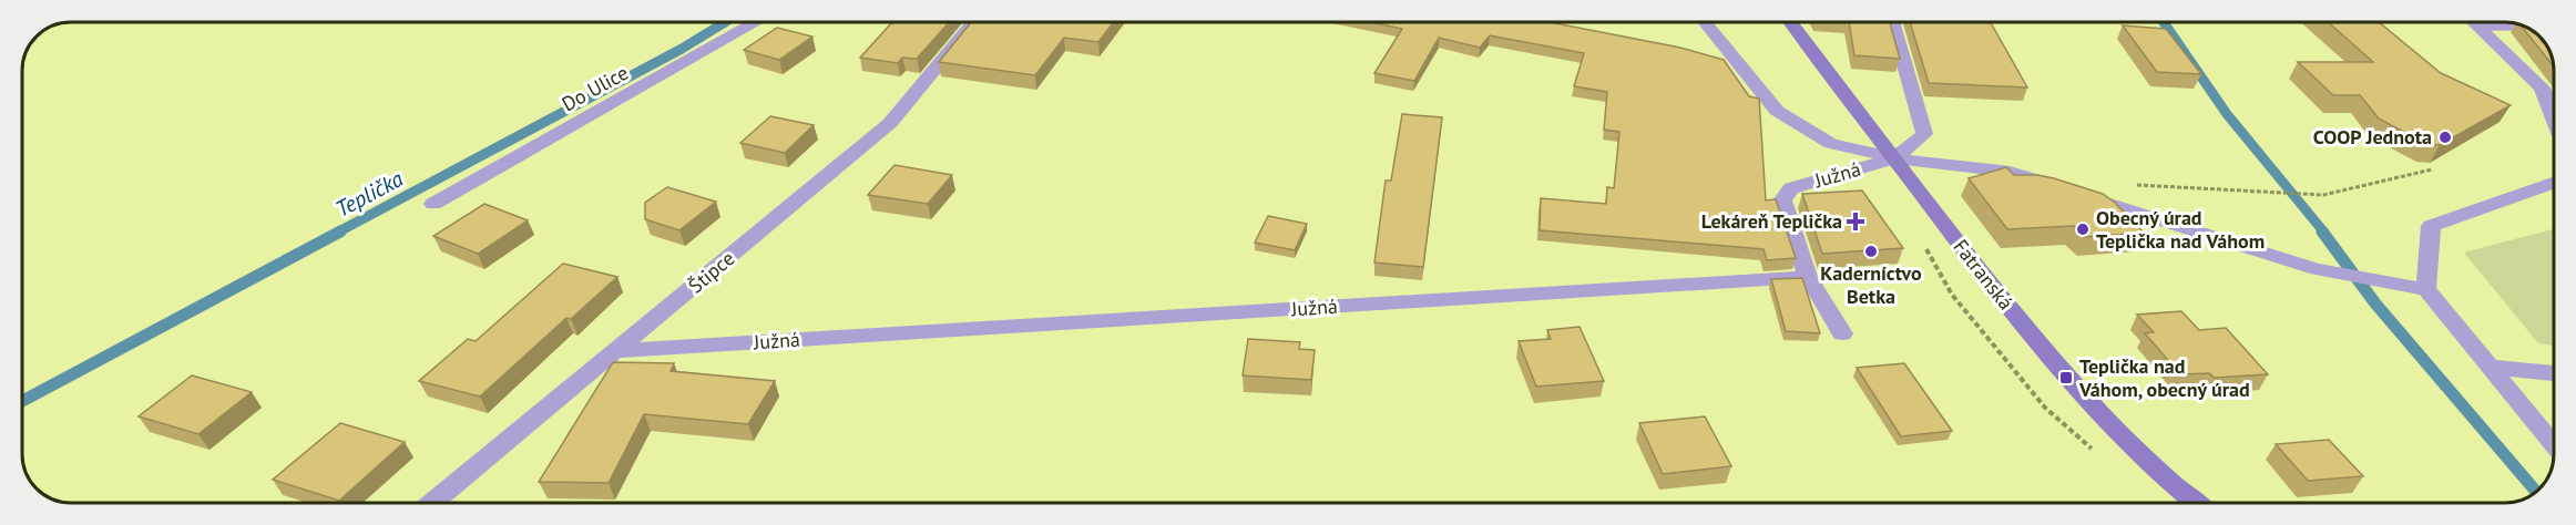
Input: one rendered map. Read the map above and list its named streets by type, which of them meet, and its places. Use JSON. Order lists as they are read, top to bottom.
{
  "streets": {
    "main road": ["Fatranská"],
    "street": ["Do Ulice", "Južná", "Štipce"]
  },
  "crossings": [
    ["Južná", "Štipce"],
    ["Južná", "Fatranská"]
  ],
  "water": ["Teplička"],
  "places": {
    "other": ["COOP Jednota", "Obecný úrad Teplička nad Váhom", "Kaderníctvo Betka"],
    "health": ["Lekáreň Teplička"],
    "transit": ["Teplička nad Váhom, obecný úrad"]
  }
}
